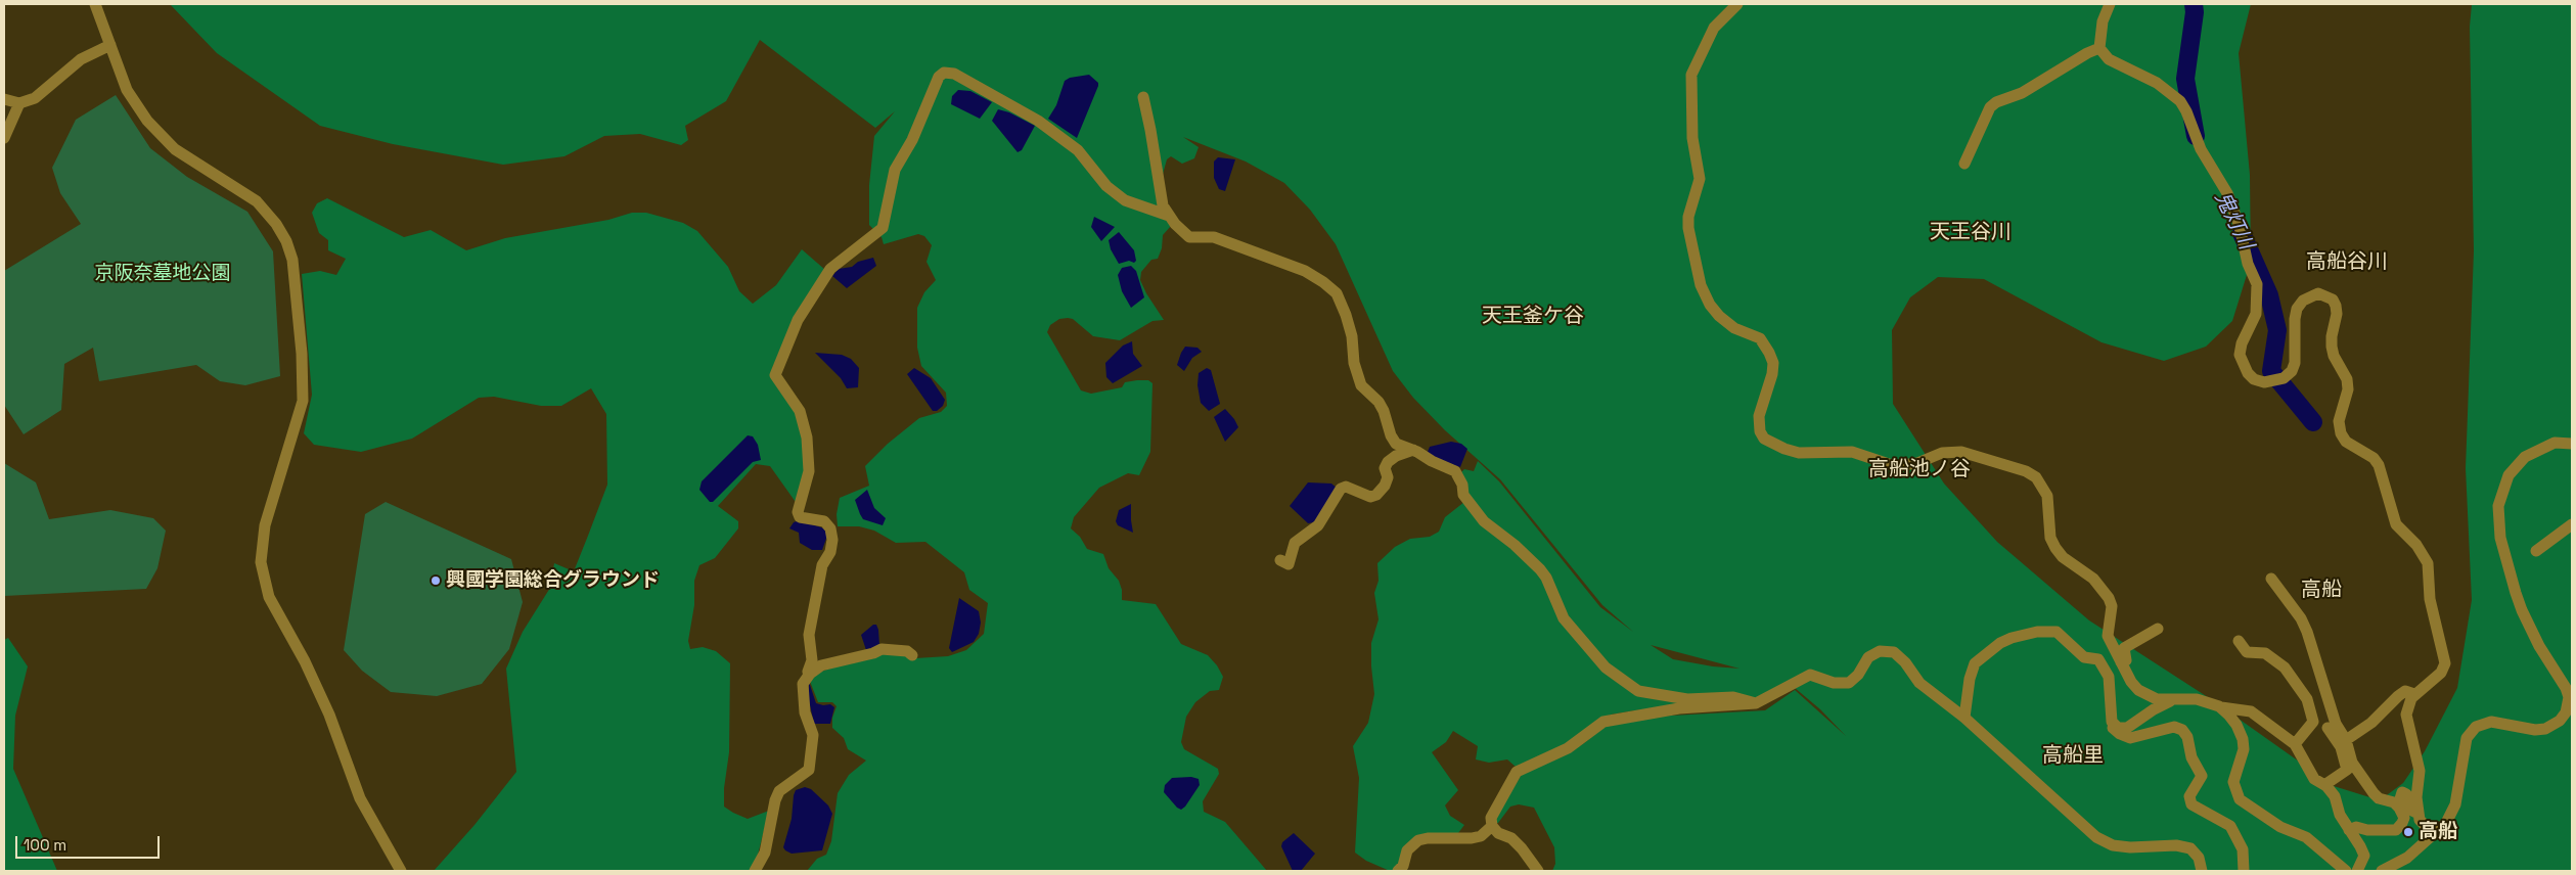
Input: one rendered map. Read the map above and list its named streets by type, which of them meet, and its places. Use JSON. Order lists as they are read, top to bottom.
{
  "districts": [
    "天王谷川",
    "高船谷川",
    "天王釜ケ谷",
    "高船池ノ谷",
    "高船",
    "高船里"
  ],
  "water": ["鬼灯川"],
  "parks": ["京阪奈墓地公園"],
  "places": ["興國学園総合グラウンド", "高船"],
  "scale_bar": "100 m"
}
